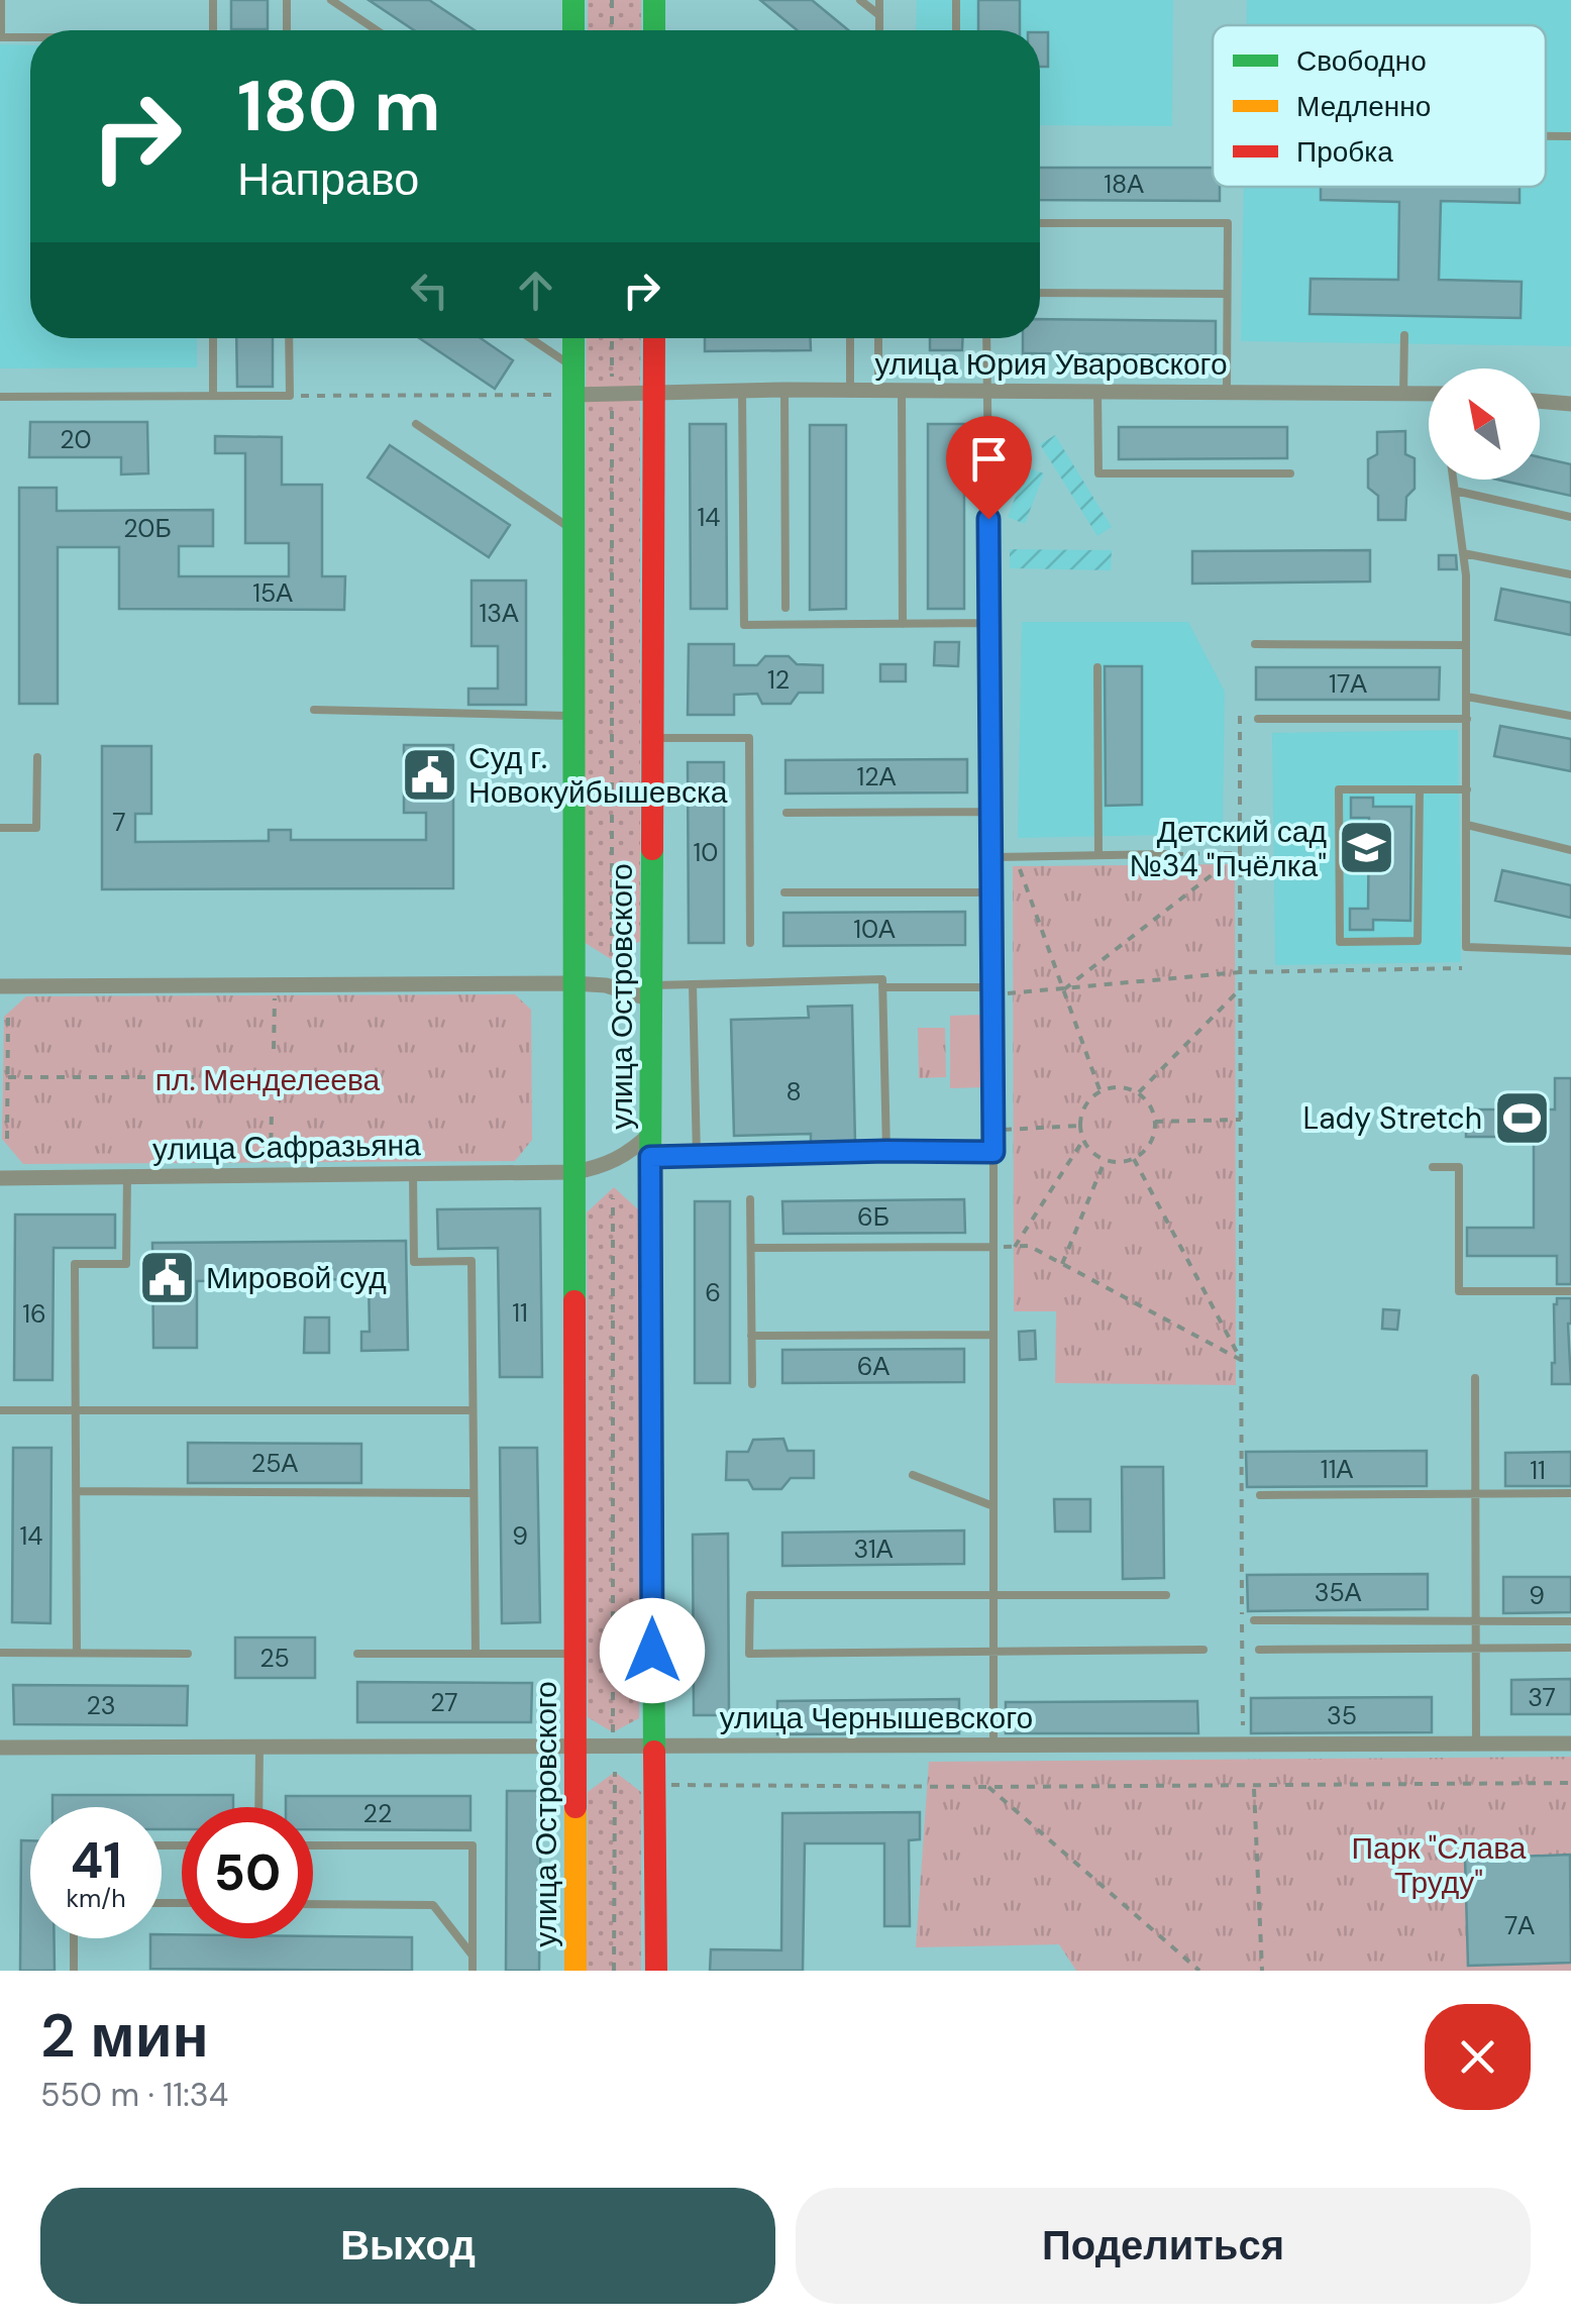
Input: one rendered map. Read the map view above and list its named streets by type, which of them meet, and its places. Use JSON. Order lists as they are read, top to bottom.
{
  "streets": {
    "main road": ["улица Островского"],
    "street": ["улица Юрия Уваровского", "улица Сафразьяна", "улица Чернышевского"]
  },
  "crossings": [
    ["улица Юрия Уваровского", "улица Островского"],
    ["улица Островского", "улица Сафразьяна"],
    ["улица Островского", "улица Чернышевского"]
  ],
  "parks": ["пл. Менделеева", "Парк \"Слава Труду\""],
  "places": {
    "public building": ["Суд г. Новокуйбышевска", "Мировой суд"],
    "school or university": ["Детский сад №34 \"Пчёлка\""],
    "sports": ["Lady Stretch"]
  },
  "house_numbers": [
    "18А",
    "20",
    "14",
    "20Б",
    "15А",
    "13А",
    "12",
    "17А",
    "12А",
    "7",
    "10",
    "10А",
    "8",
    "6Б",
    "6",
    "11",
    "16",
    "6А",
    "25А",
    "11А",
    "11",
    "14",
    "9",
    "31А",
    "35А",
    "9",
    "25",
    "37",
    "27",
    "23",
    "35",
    "22",
    "7А"
  ],
  "legend": ["Свободно", "Медленно", "Пробка"],
  "north": "top left",
  "page": {
    "turn": ["180 m", "Направо"],
    "speed": "41 km/h",
    "limit": "50",
    "heading": ["2 мин", "550 m · 11:34"],
    "buttons": ["Выход", "Поделиться"]
  }
}
